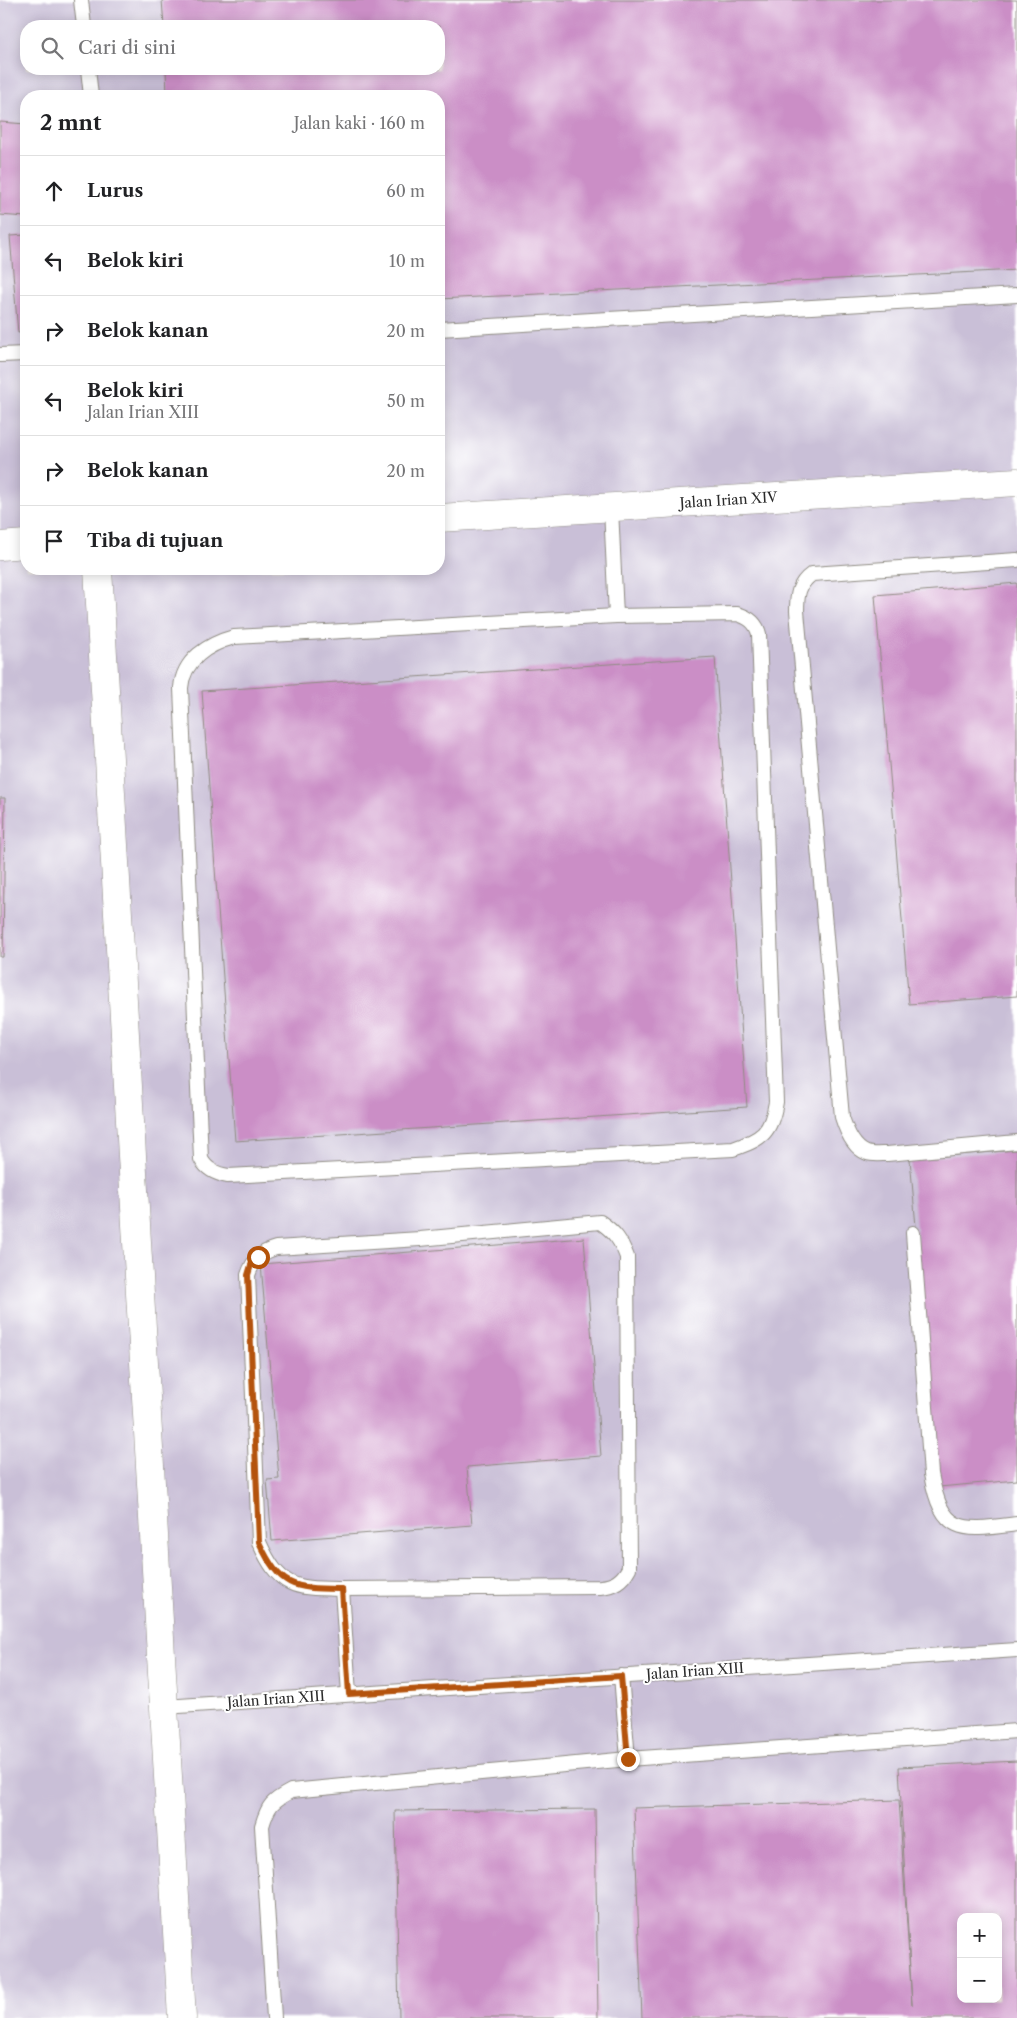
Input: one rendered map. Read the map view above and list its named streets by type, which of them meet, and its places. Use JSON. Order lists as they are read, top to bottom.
{
  "streets": {
    "street": ["Jalan Irian XIV"],
    "lane": ["Jalan Irian XIII"]
  },
  "page": {
    "search": "Cari di sini",
    "heading": ["2 mnt", "Jalan kaki · 160 m"],
    "list": [
      ["Lurus", "60 m"],
      ["Belok kiri", "10 m"],
      ["Belok kanan", "20 m"],
      ["Belok kiri", "Jalan Irian XIII", "50 m"],
      ["Belok kanan", "20 m"],
      "Tiba di tujuan"
    ],
    "map_buttons": ["+", "−"]
  }
}
